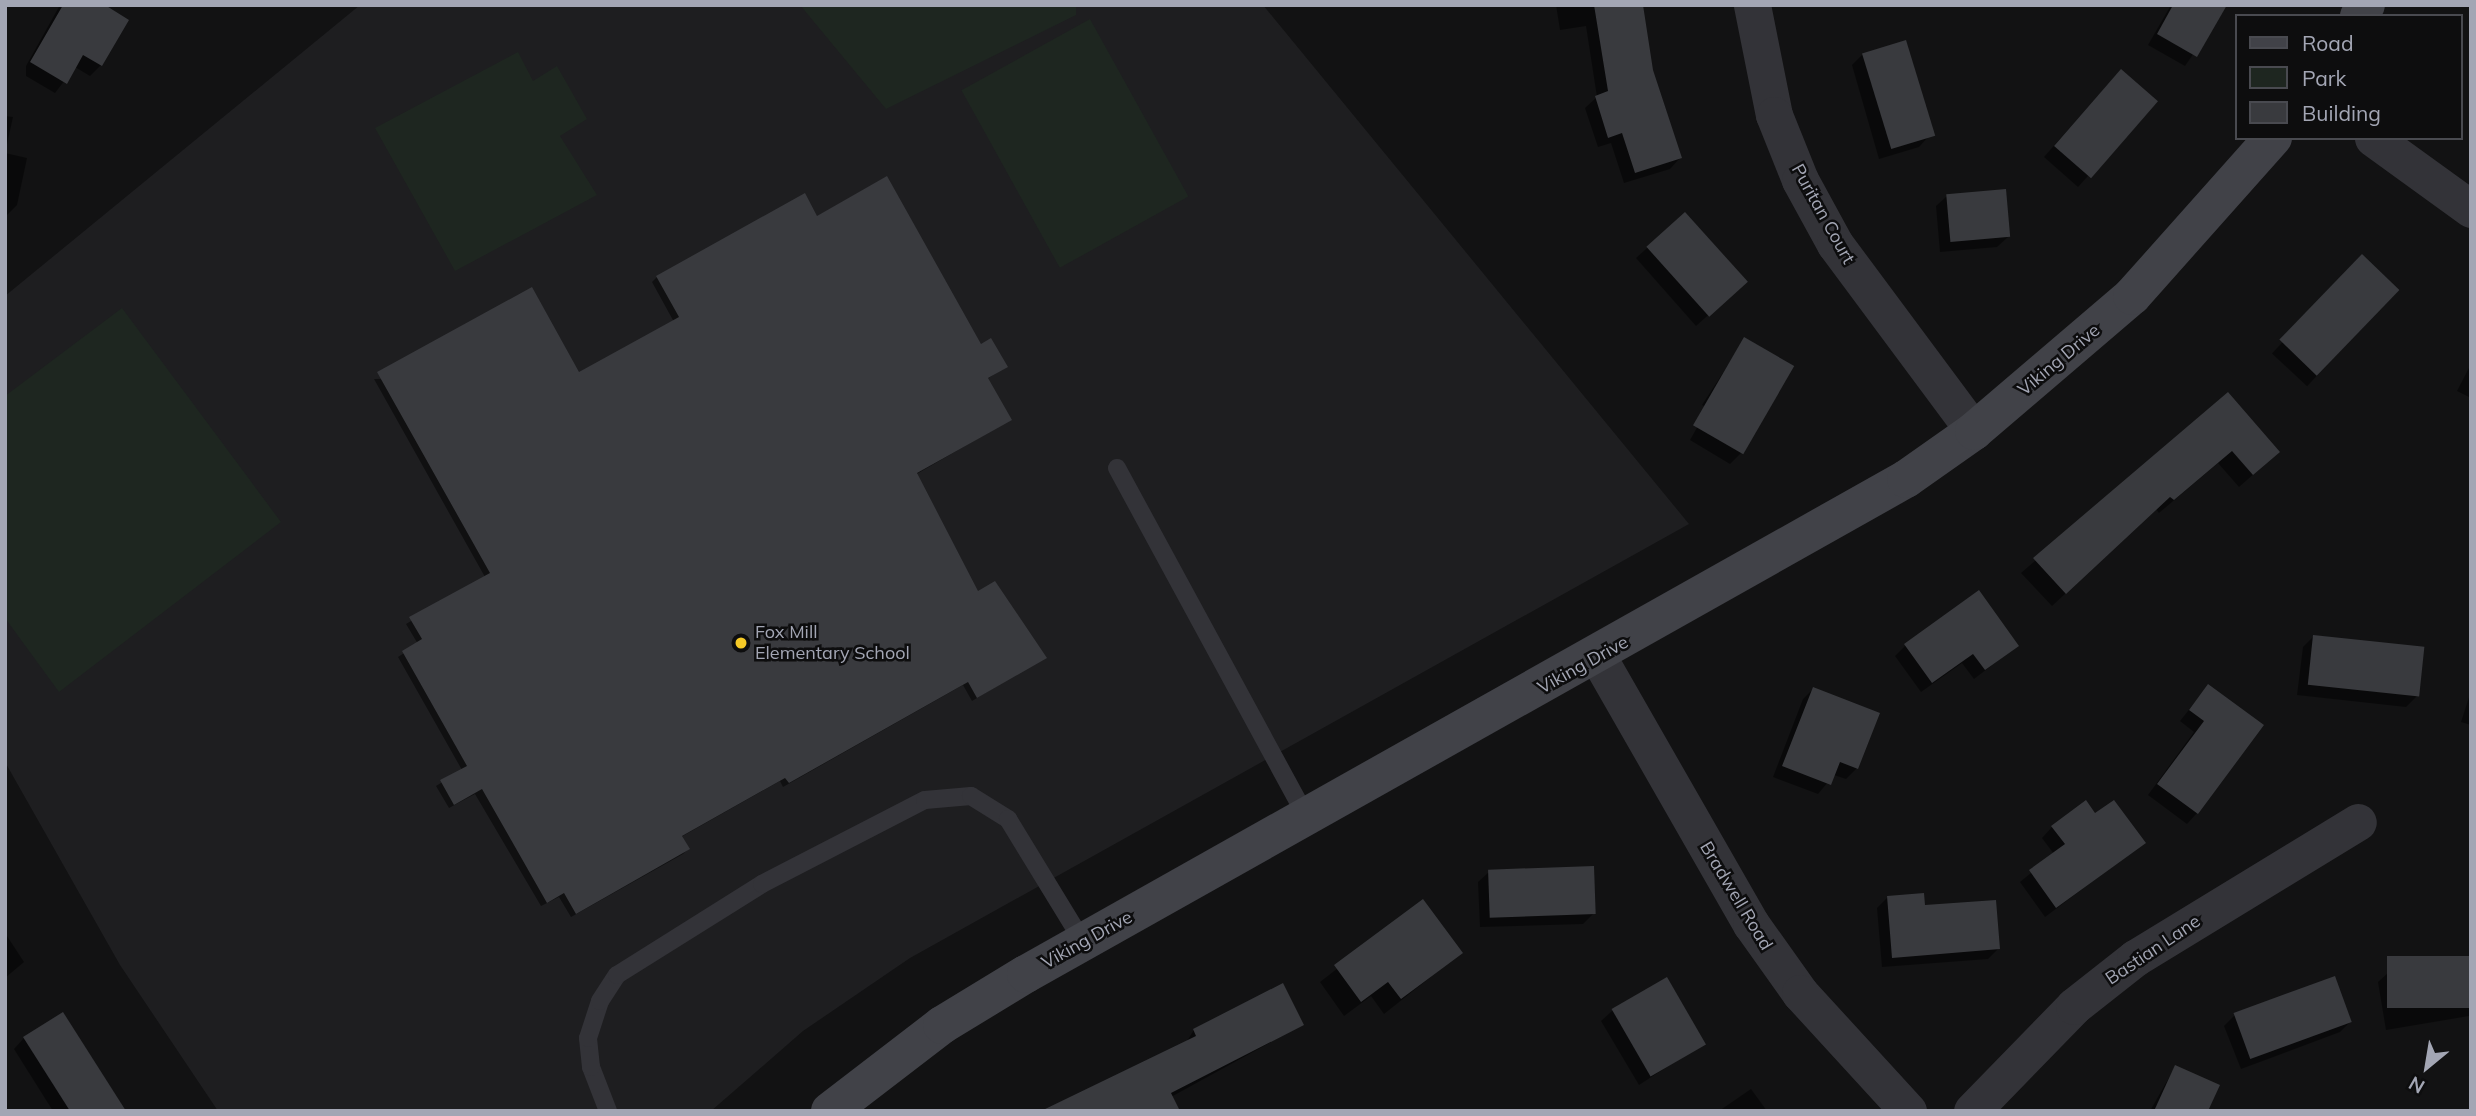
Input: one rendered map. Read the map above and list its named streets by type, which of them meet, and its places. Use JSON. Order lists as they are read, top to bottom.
{
  "streets": {
    "street": [
      "Puritan Court",
      "Viking Drive",
      "Bradwell Road",
      "Bastian Lane"
    ]
  },
  "crossings": [
    ["Puritan Court", "Viking Drive"],
    ["Viking Drive", "Bradwell Road"]
  ],
  "places": ["Fox Mill Elementary School"],
  "legend": ["Road", "Park", "Building"],
  "north": "bottom left"
}
